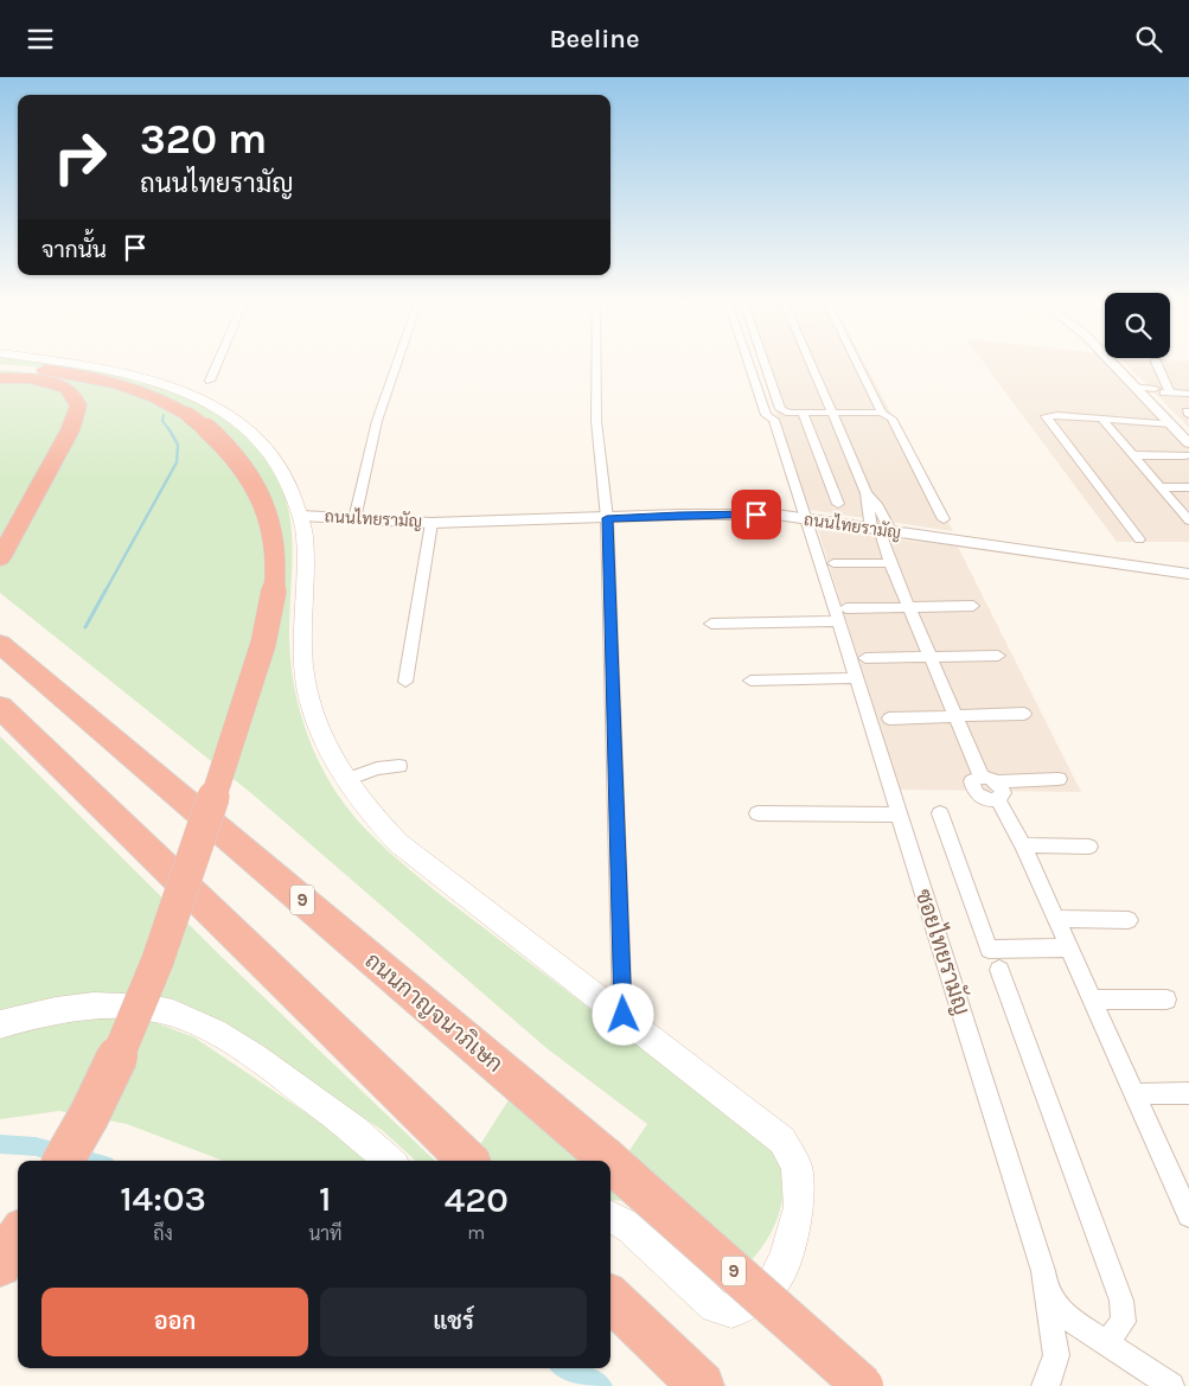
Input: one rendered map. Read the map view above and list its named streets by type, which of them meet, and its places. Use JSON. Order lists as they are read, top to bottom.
{
  "streets": {
    "highway": ["9", "ถนนกาญจนาภิเษก"],
    "street": ["ถนนไทยรามัญ", "ซอยไทยรามัญ"]
  },
  "crossings": [
    ["ถนนไทยรามัญ", "ซอยไทยรามัญ"]
  ],
  "page": {
    "header": "Beeline",
    "turn": ["320 m", "ถนนไทยรามัญ"],
    "then": "จากนั้น",
    "eta": [
      "14:03",
      "ถึง",
      "1",
      "นาที",
      "420",
      "m"
    ],
    "buttons": ["ออก", "แชร์"]
  }
}
